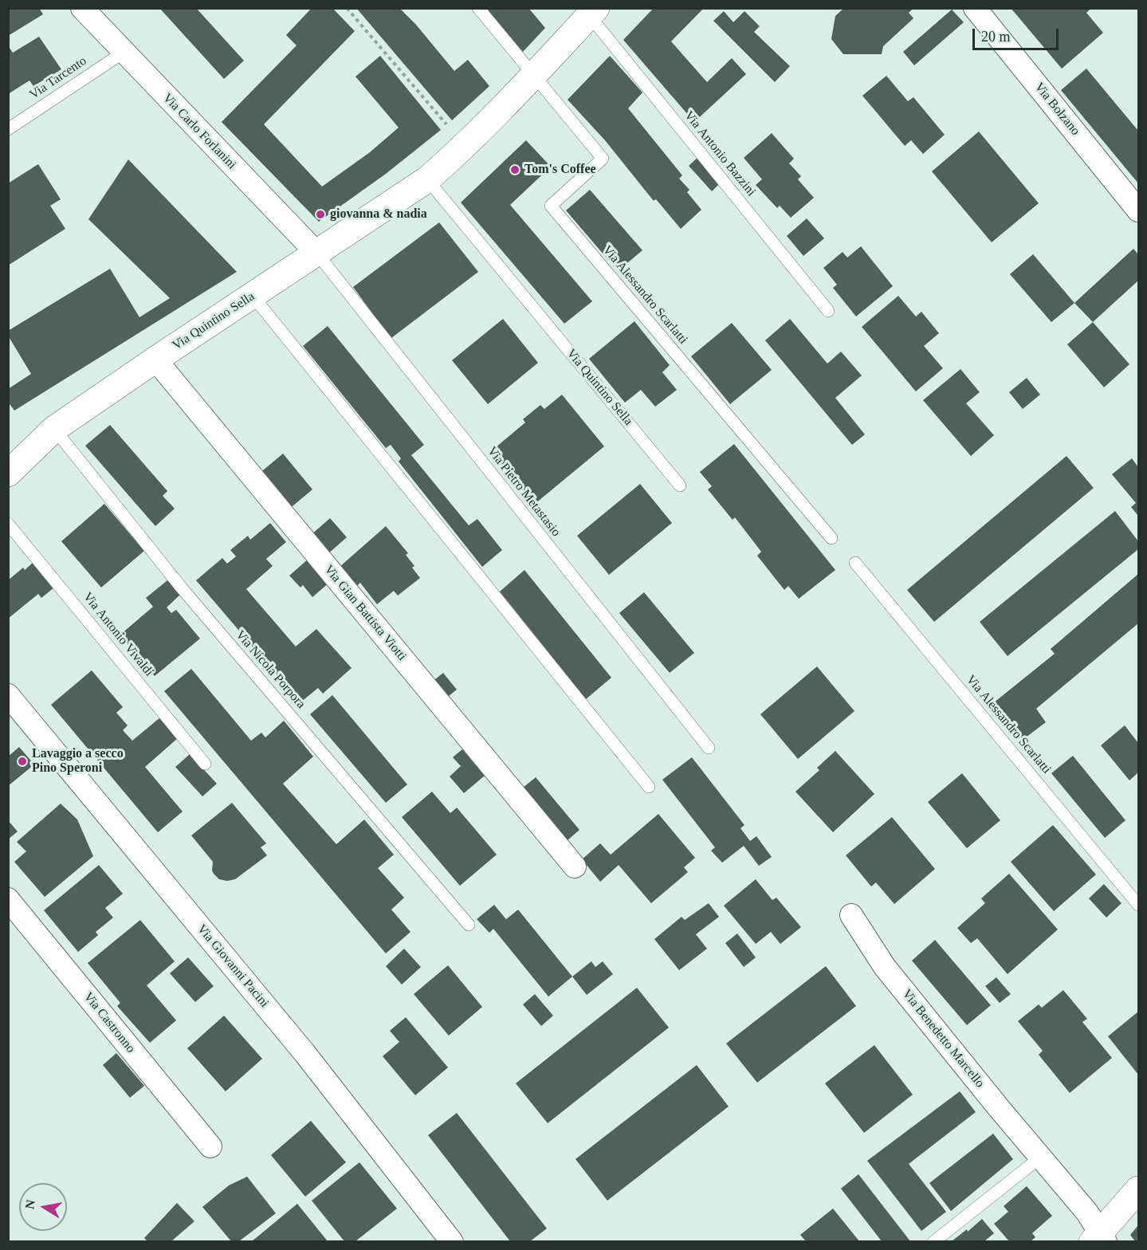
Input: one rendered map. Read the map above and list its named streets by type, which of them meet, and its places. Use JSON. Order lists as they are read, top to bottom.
{
  "streets": {
    "street": [
      "Via Bolzano",
      "Via Carlo Forlanini",
      "Via Quintino Sella",
      "Via Gian Battista Viotti",
      "Via Giovanni Pacini",
      "Via Castronno",
      "Via Benedetto Marcello"
    ],
    "lane": [
      "Via Tarcento",
      "Via Antonio Bazzini",
      "Via Alessandro Scarlatti",
      "Via Pietro Metastasio",
      "Via Antonio Vivaldi",
      "Via Nicola Porpora"
    ]
  },
  "crossings": [
    ["Via Tarcento", "Via Carlo Forlanini"],
    ["Via Carlo Forlanini", "Via Quintino Sella"],
    ["Via Carlo Forlanini", "Via Pietro Metastasio"],
    ["Via Antonio Bazzini", "Via Quintino Sella"],
    ["Via Alessandro Scarlatti", "Via Quintino Sella"],
    ["Via Quintino Sella", "Via Pietro Metastasio"],
    ["Via Quintino Sella", "Via Gian Battista Viotti"],
    ["Via Quintino Sella", "Via Nicola Porpora"]
  ],
  "places": ["Tom's Coffee", "giovanna & nadia", "Lavaggio a secco Pino Speroni"],
  "scale_bar": "20 m",
  "north": "left"
}
